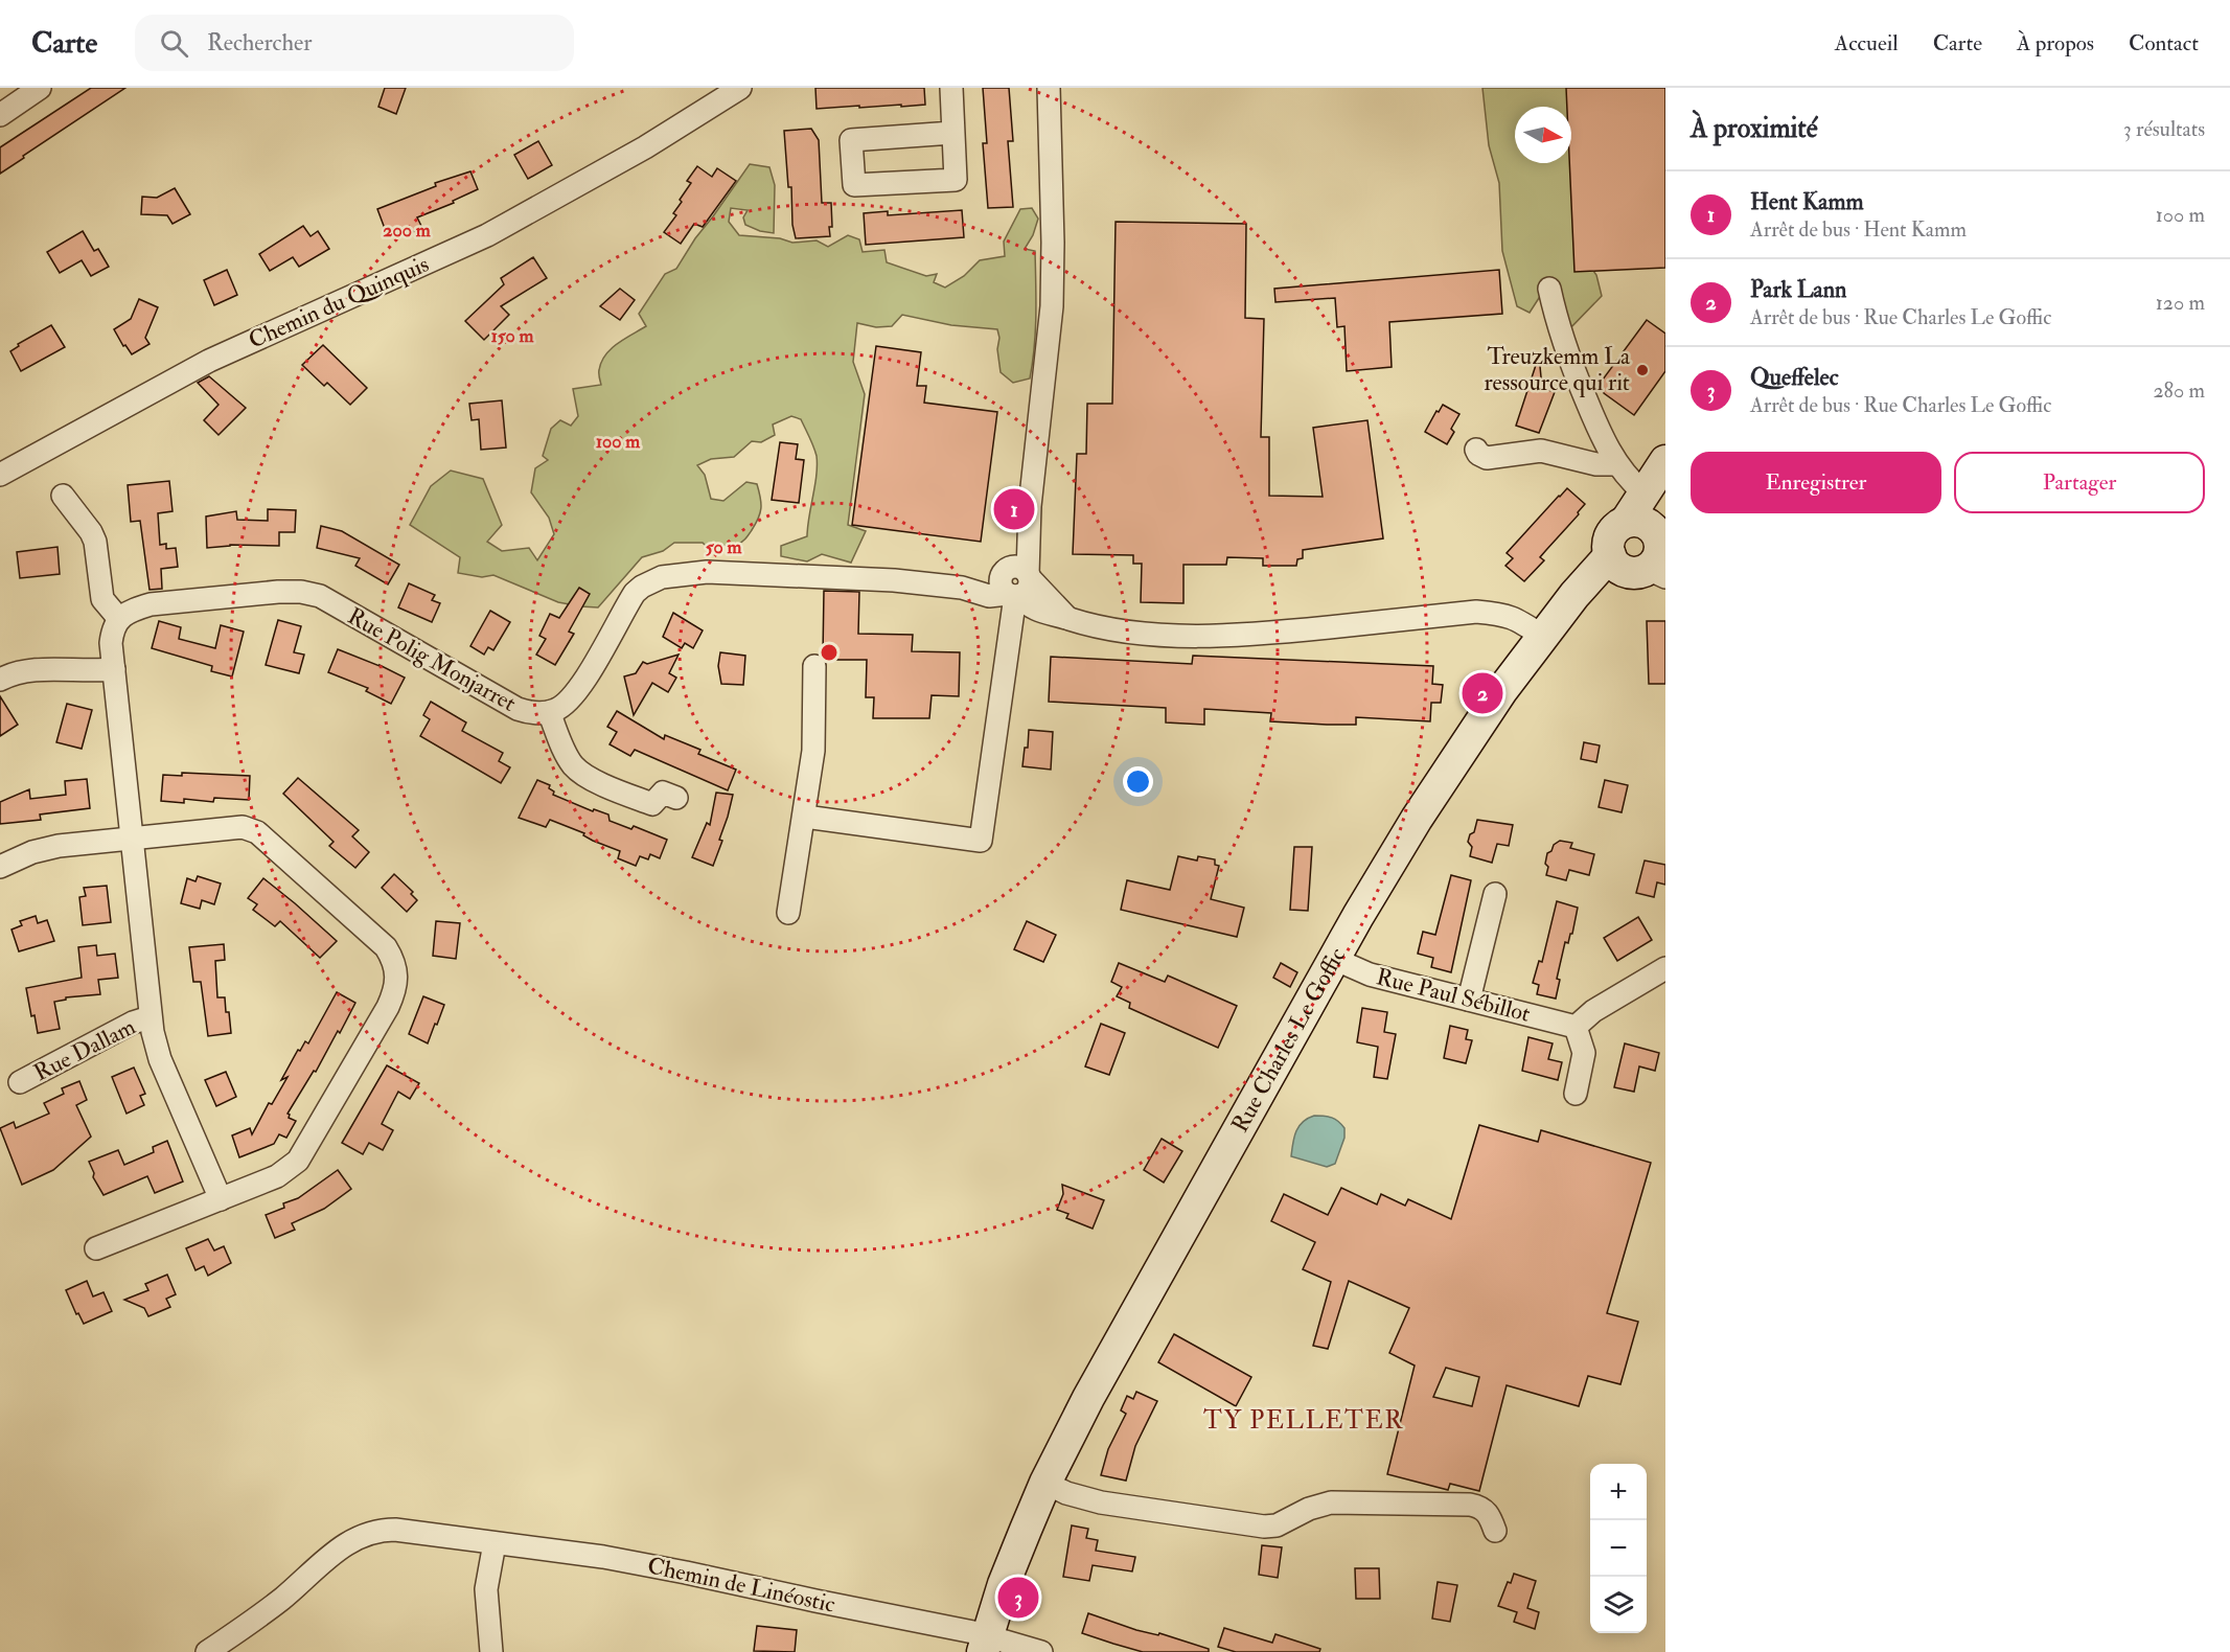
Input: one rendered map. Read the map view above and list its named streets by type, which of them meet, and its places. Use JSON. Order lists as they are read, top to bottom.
{
  "streets": {
    "street": [
      "Chemin du Quinquis",
      "Rue Polig Monjarret",
      "Rue Paul Sébillot",
      "Rue Charles Le Goffic",
      "Rue Dallam",
      "Chemin de Linéostic"
    ]
  },
  "crossings": [
    ["Rue Paul Sébillot", "Rue Charles Le Goffic"],
    ["Rue Charles Le Goffic", "Chemin de Linéostic"]
  ],
  "districts": ["TY PELLETER"],
  "places": ["Treuzkemm La ressource qui rit"],
  "north": "right",
  "page": {
    "header": "Carte",
    "search": "Rechercher",
    "nav": [
      "Accueil",
      "Carte",
      "À propos",
      "Contact"
    ],
    "heading": ["À proximité", "3 résultats"],
    "list": [
      {
        "mark": "1",
        "name": "Hent Kamm",
        "note": "Arrêt de bus · Hent Kamm",
        "value": "100 m"
      },
      {
        "mark": "2",
        "name": "Park Lann",
        "note": "Arrêt de bus · Rue Charles Le Goffic",
        "value": "120 m"
      },
      {
        "mark": "3",
        "name": "Queffelec",
        "note": "Arrêt de bus · Rue Charles Le Goffic",
        "value": "280 m"
      }
    ],
    "buttons": ["Enregistrer", "Partager"],
    "pins": ["1", "2", "3"],
    "map_buttons": ["+", "−"]
  },
  "rings": [
    "200 m",
    "150 m",
    "100 m",
    "50 m"
  ]
}
